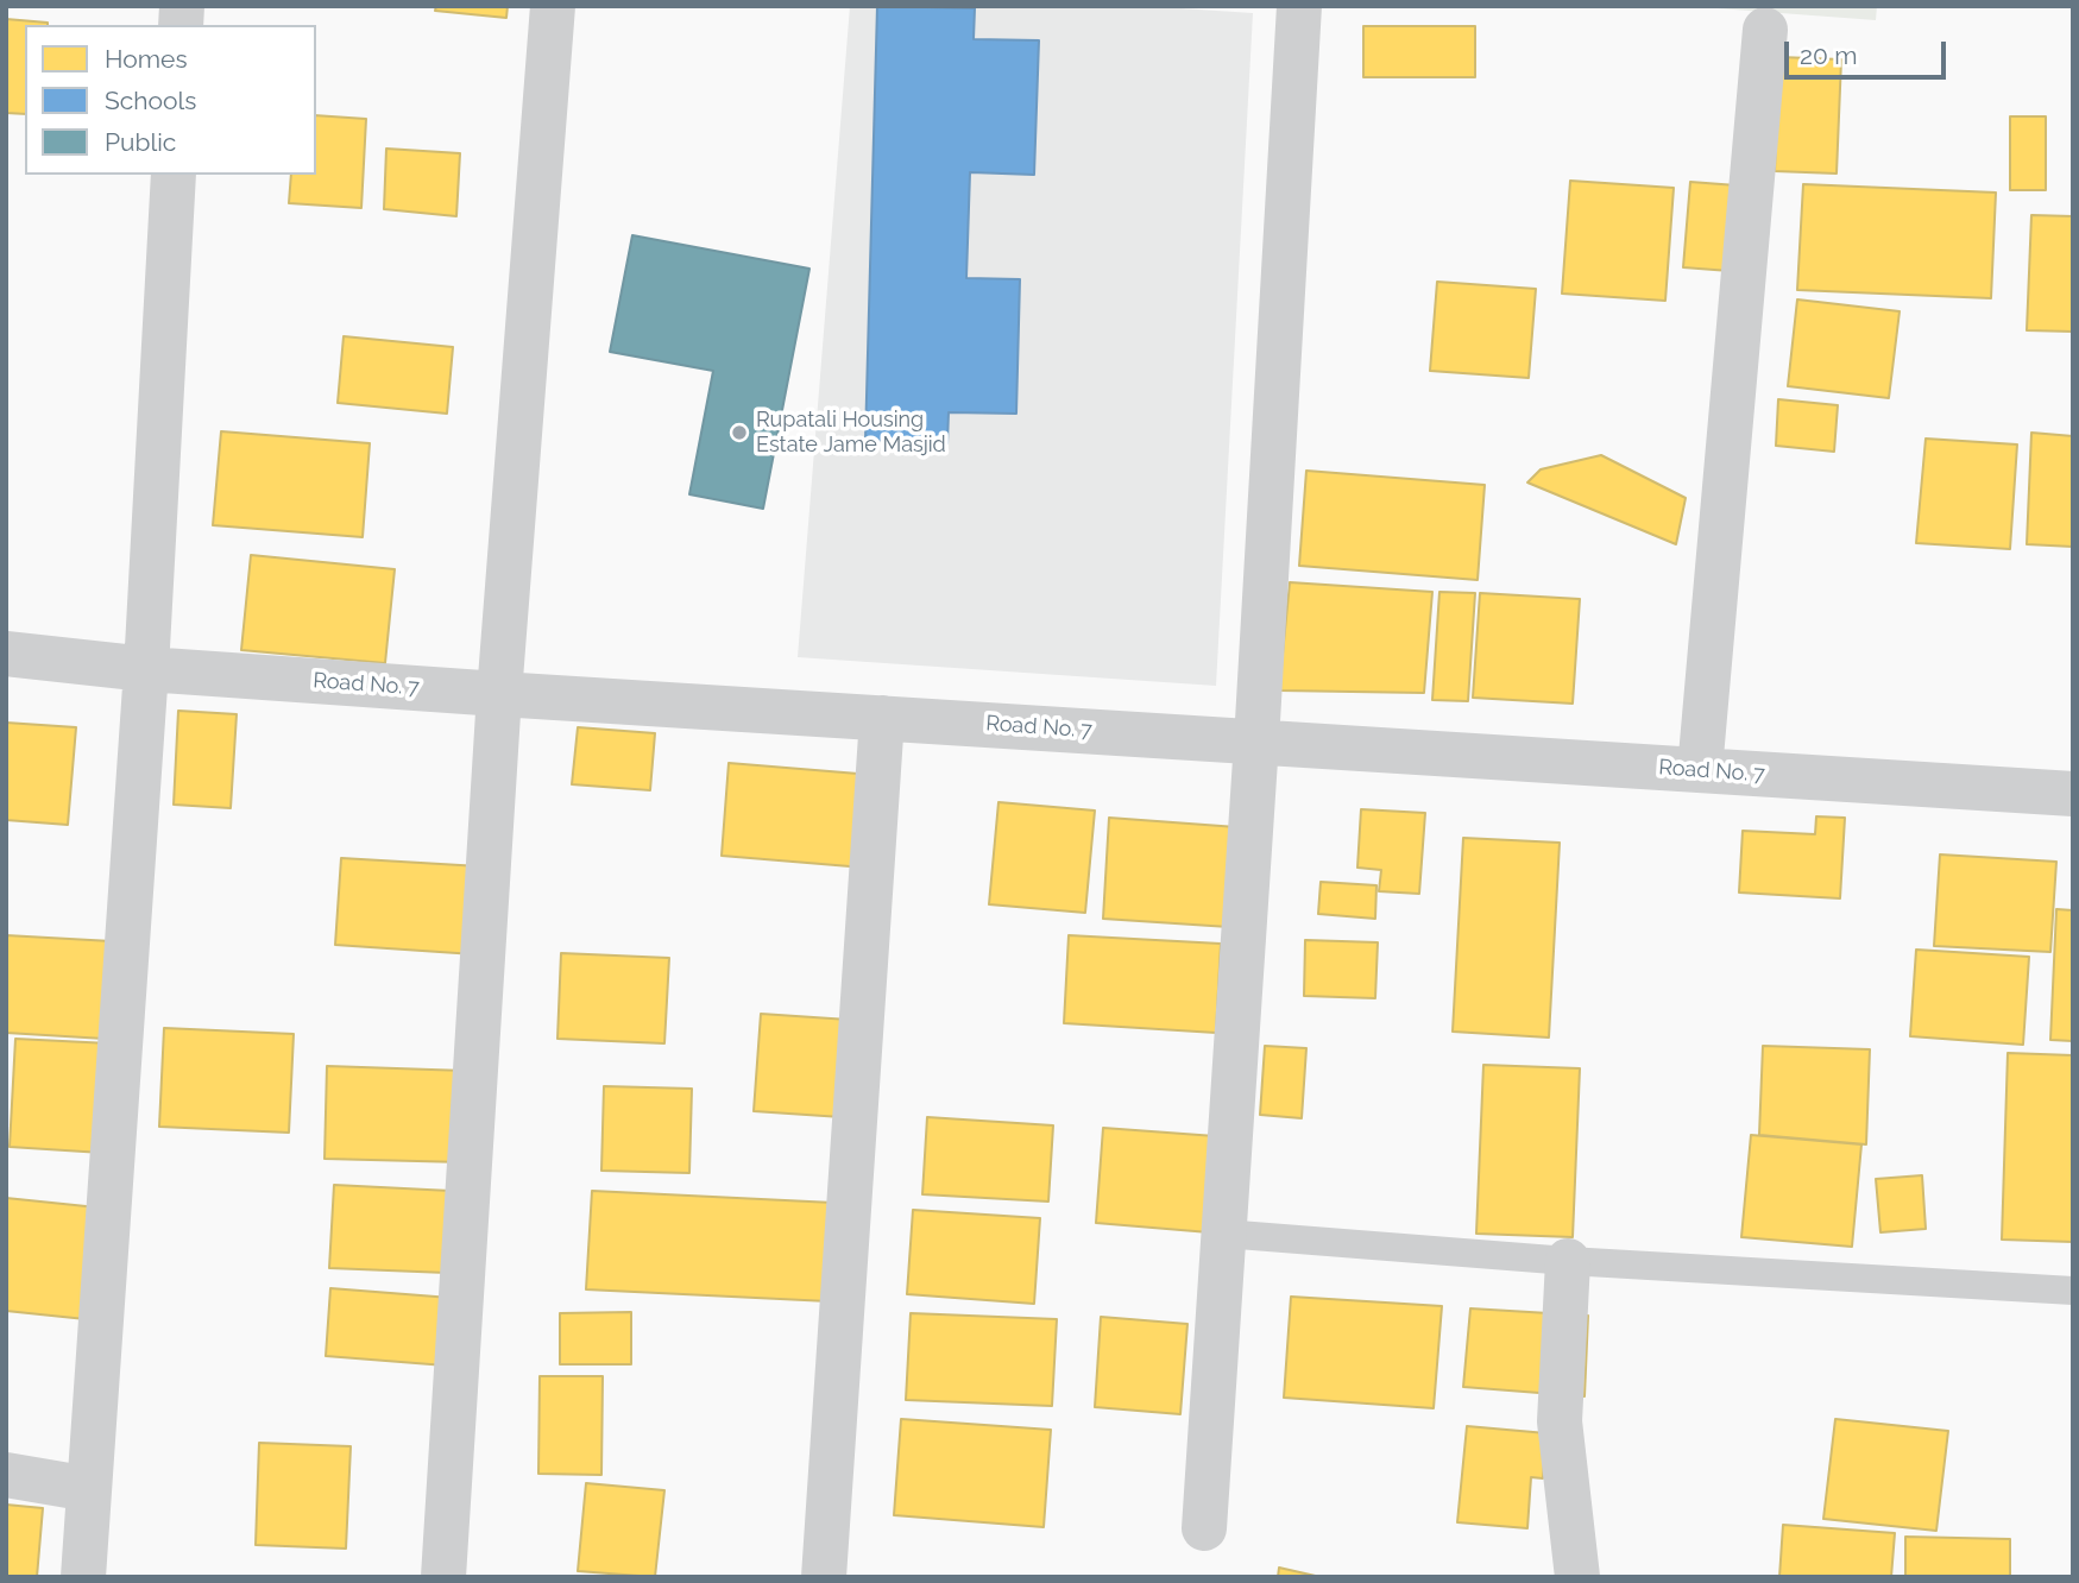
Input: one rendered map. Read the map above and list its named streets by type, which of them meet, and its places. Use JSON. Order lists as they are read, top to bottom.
{
  "streets": {
    "street": ["Road No. 7"]
  },
  "places": ["Rupatali Housing Estate Jame Masjid"],
  "legend": ["Homes", "Schools", "Public"],
  "scale_bar": "20 m"
}
